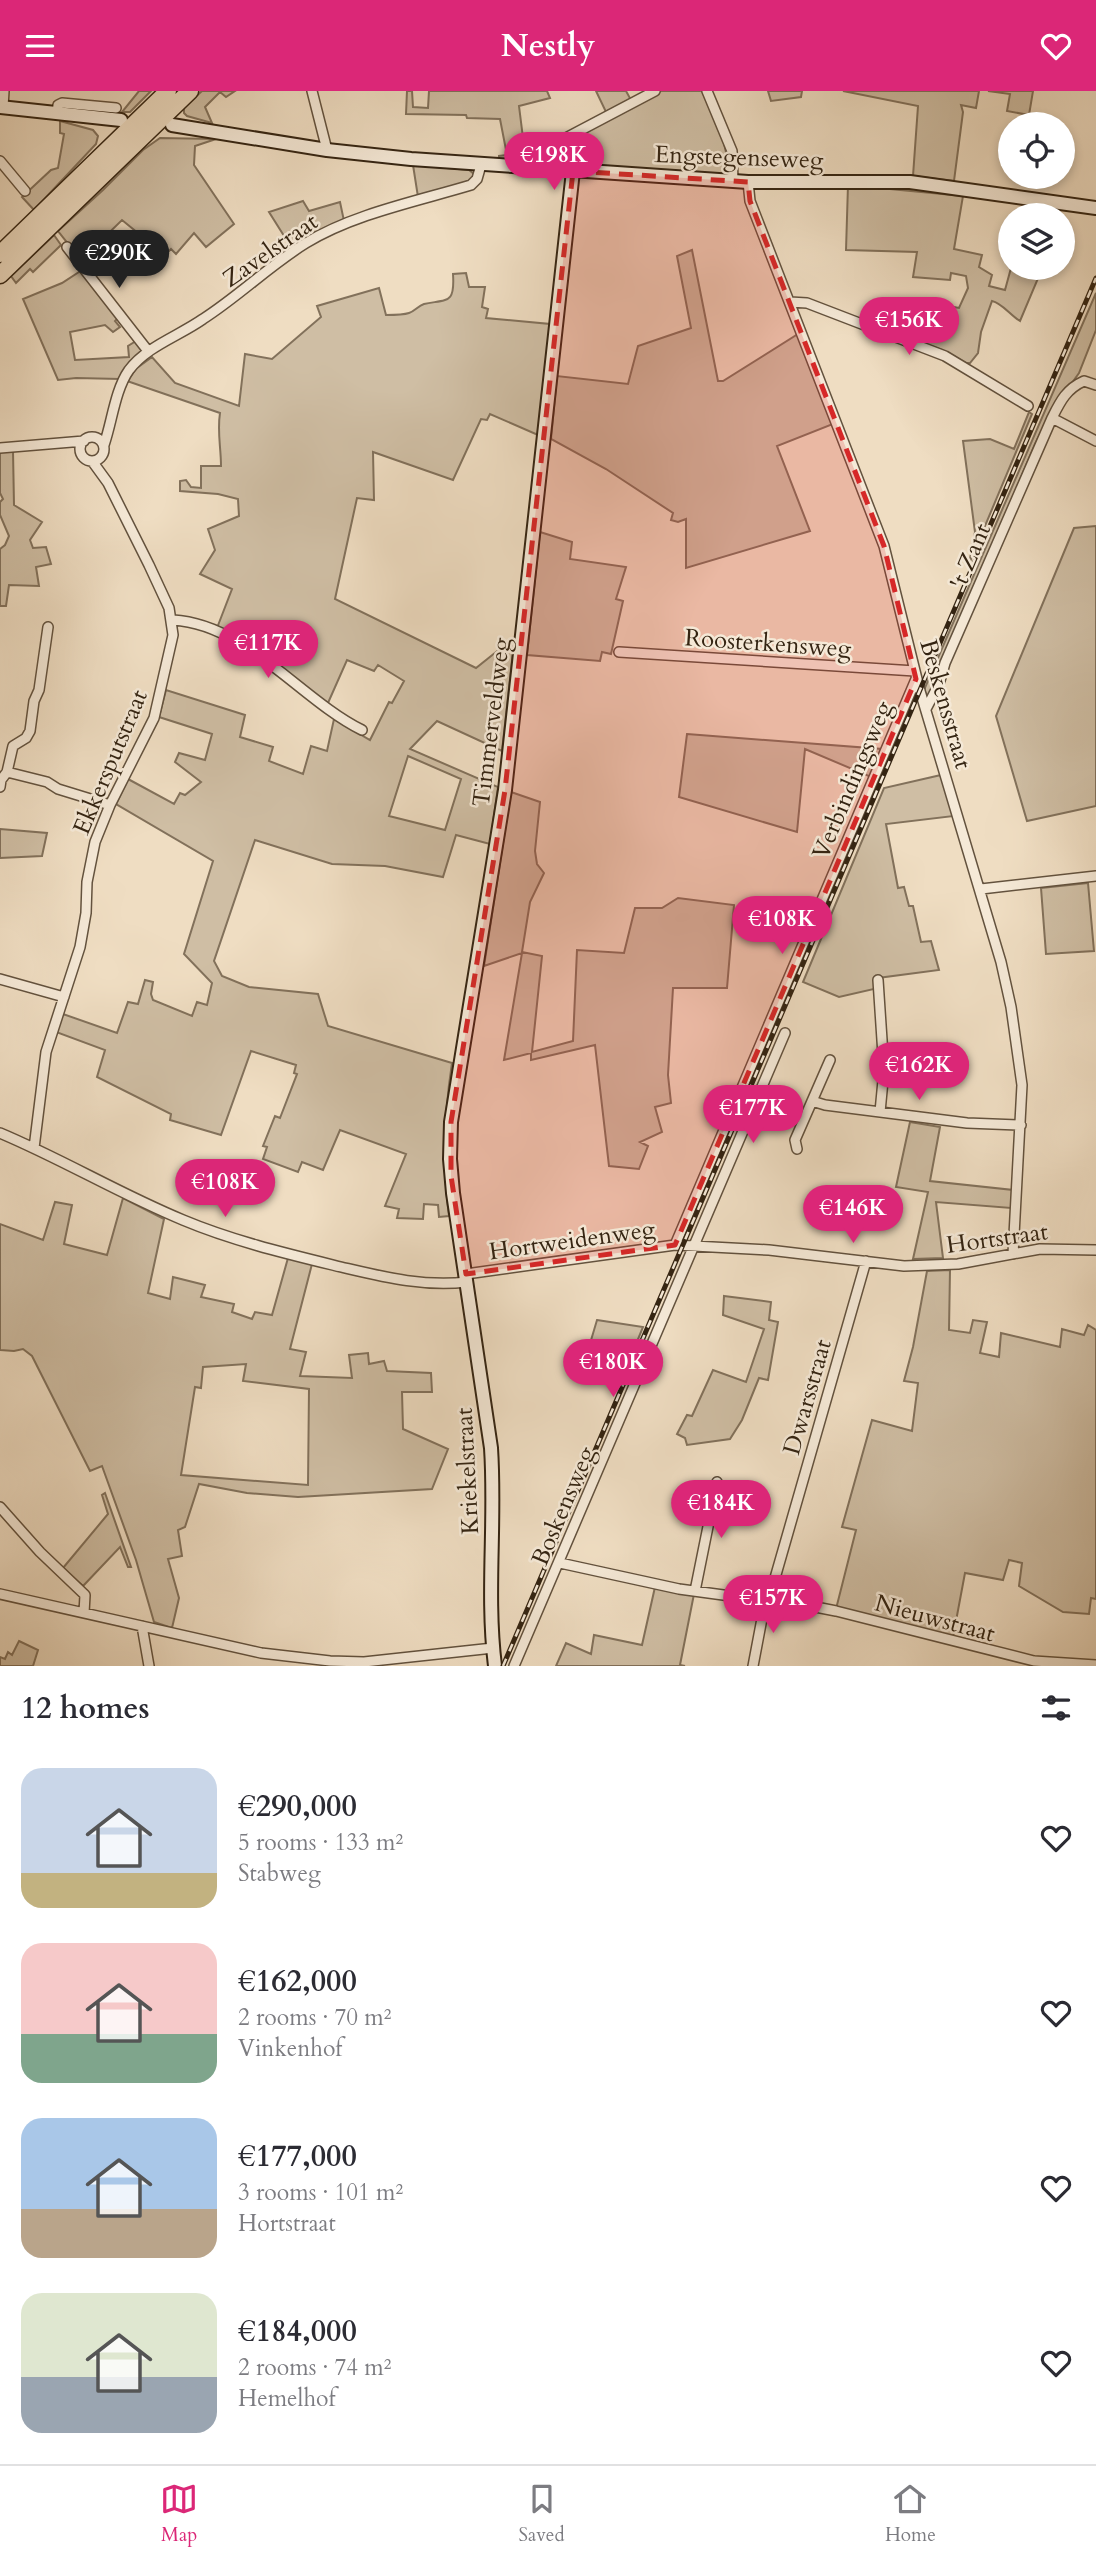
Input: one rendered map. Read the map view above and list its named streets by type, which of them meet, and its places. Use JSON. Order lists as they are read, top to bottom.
{
  "streets": {
    "street": [
      "Engstegenseweg",
      "Zavelstraat",
      "'t Zant",
      "Roosterkensweg",
      "Beskensstraat",
      "Timmerveldweg",
      "Ekkersputstraat",
      "Verbindingsweg",
      "Hortstraat",
      "Hortweidenweg",
      "Dwarsstraat",
      "Kriekelstraat",
      "Boskensweg",
      "Nieuwstraat"
    ]
  },
  "crossings": [
    ["Engstegenseweg", "Zavelstraat"],
    ["Engstegenseweg", "Beskensstraat"],
    ["Engstegenseweg", "Timmerveldweg"],
    ["Zavelstraat", "Ekkersputstraat"],
    ["'t Zant", "Beskensstraat"],
    ["Roosterkensweg", "Beskensstraat"],
    ["Roosterkensweg", "Verbindingsweg"],
    ["Beskensstraat", "Verbindingsweg"],
    ["Beskensstraat", "Hortstraat"],
    ["Timmerveldweg", "Hortweidenweg"],
    ["Timmerveldweg", "Kriekelstraat"],
    ["Ekkersputstraat", "Hortweidenweg"],
    ["Verbindingsweg", "Hortstraat"],
    ["Verbindingsweg", "Hortweidenweg"],
    ["Hortstraat", "Hortweidenweg"],
    ["Hortstraat", "Dwarsstraat"],
    ["Hortstraat", "Boskensweg"],
    ["Hortweidenweg", "Kriekelstraat"],
    ["Dwarsstraat", "Nieuwstraat"],
    ["Boskensweg", "Nieuwstraat"]
  ],
  "page": {
    "header": "Nestly",
    "price": [
      "€198K",
      "€290K",
      "€156K",
      "€117K",
      "€108K",
      "€162K",
      "€177K",
      "€108K",
      "€146K",
      "€180K",
      "€184K",
      "€157K"
    ],
    "heading": "12 homes",
    "list": [
      {
        "name": "€290,000",
        "note": "5 rooms · 133 m² · Stabweg"
      },
      {
        "name": "€162,000",
        "note": "2 rooms · 70 m² · Vinkenhof"
      },
      {
        "name": "€177,000",
        "note": "3 rooms · 101 m² · Hortstraat"
      },
      {
        "name": "€184,000",
        "note": "2 rooms · 74 m² · Hemelhof"
      }
    ],
    "tabs": ["Map", "Saved", "Home"]
  }
}
